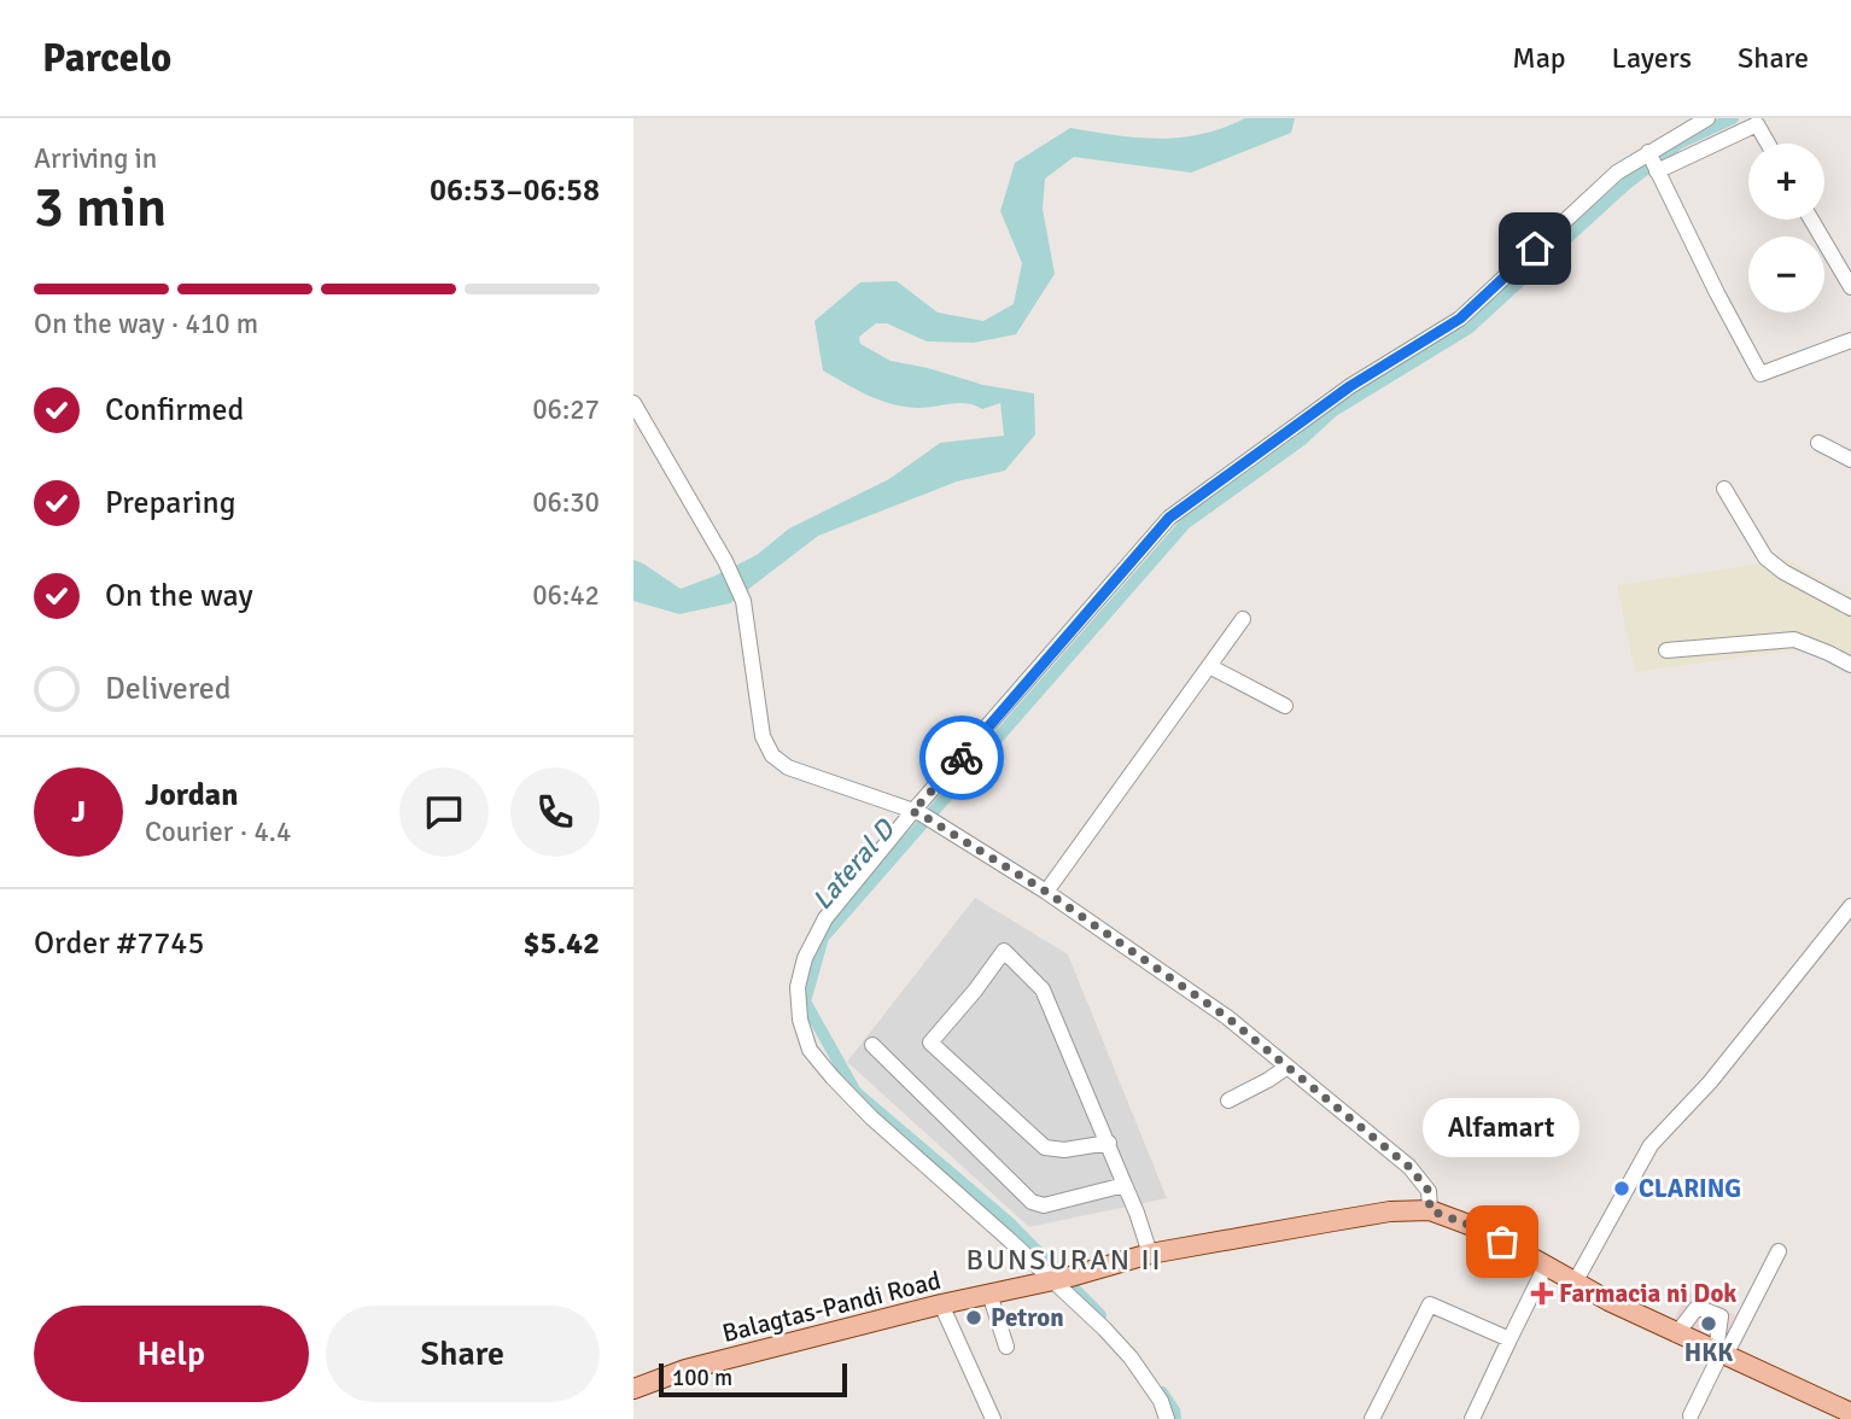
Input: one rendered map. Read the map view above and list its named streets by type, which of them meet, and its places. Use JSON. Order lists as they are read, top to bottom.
{
  "streets": {
    "main road": ["Balagtas-Pandi Road"]
  },
  "districts": ["BUNSURAN II"],
  "water": ["Lateral D"],
  "places": {
    "other": [
      "CLARING",
      "Alfamart",
      "Petron",
      "HKK"
    ],
    "health": ["Farmacia ni Dok"]
  },
  "scale_bar": "100 m",
  "page": {
    "header": "Parcelo",
    "nav": ["Map", "Layers", "Share"],
    "heading": ["3 min", "Arriving in", "06:53–06:58"],
    "panel": [
      "Jordan",
      "Courier · 4.4",
      "Order #7745",
      "$5.42"
    ],
    "map_buttons": ["+", "−"],
    "bar": "On the way · 410 m",
    "list": [
      ["Confirmed", "06:27"],
      ["Preparing", "06:30"],
      ["On the way", "06:42"],
      "Delivered"
    ],
    "round": "J",
    "bubble": "Alfamart",
    "buttons": ["Help", "Share"],
    "scale": "100 m"
  }
}
